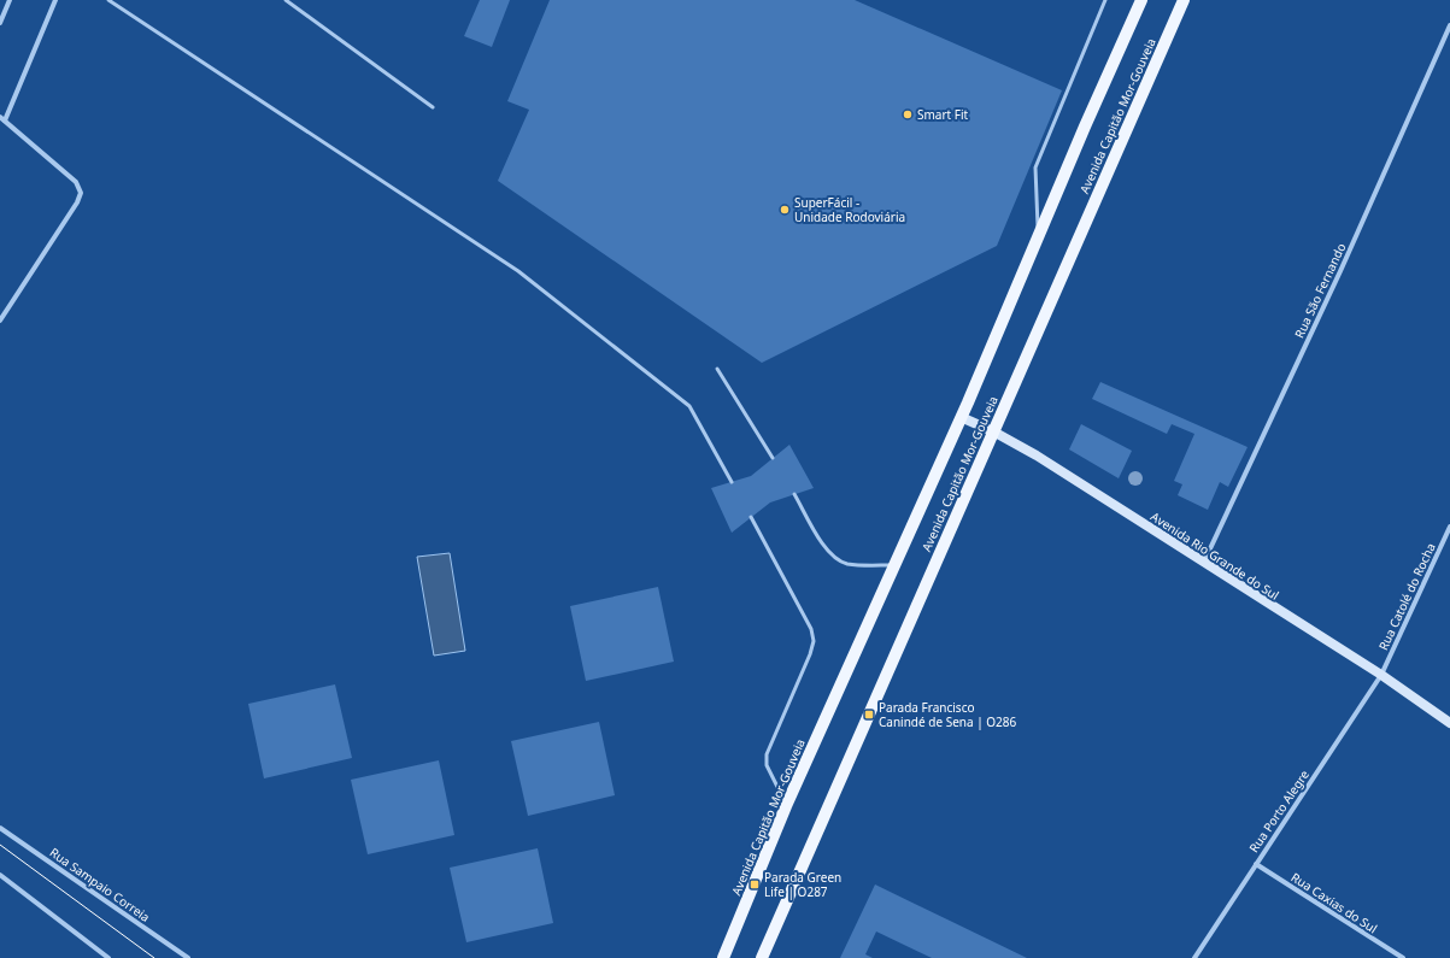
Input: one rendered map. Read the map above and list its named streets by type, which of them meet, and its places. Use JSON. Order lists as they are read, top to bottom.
{
  "streets": {
    "main road": ["Avenida Capitão Mor-Gouveia", "Avenida Rio Grande do Sul"],
    "street": [
      "Rua São Fernando",
      "Rua Catolé do Rocha",
      "Rua Porto Alegre",
      "Rua Sampaio Correia",
      "Rua Caxias do Sul"
    ]
  },
  "crossings": [
    ["Avenida Capitão Mor-Gouveia", "Avenida Rio Grande do Sul"],
    ["Rua São Fernando", "Avenida Rio Grande do Sul"],
    ["Avenida Rio Grande do Sul", "Rua Catolé do Rocha"],
    ["Avenida Rio Grande do Sul", "Rua Porto Alegre"],
    ["Rua Catolé do Rocha", "Rua Porto Alegre"],
    ["Rua Porto Alegre", "Rua Caxias do Sul"]
  ],
  "places": {
    "other": ["Smart Fit", "SuperFácil - Unidade Rodoviária"],
    "transit": ["Parada Francisco Canindé de Sena | O286", "Parada Green Life | O287"]
  }
}
